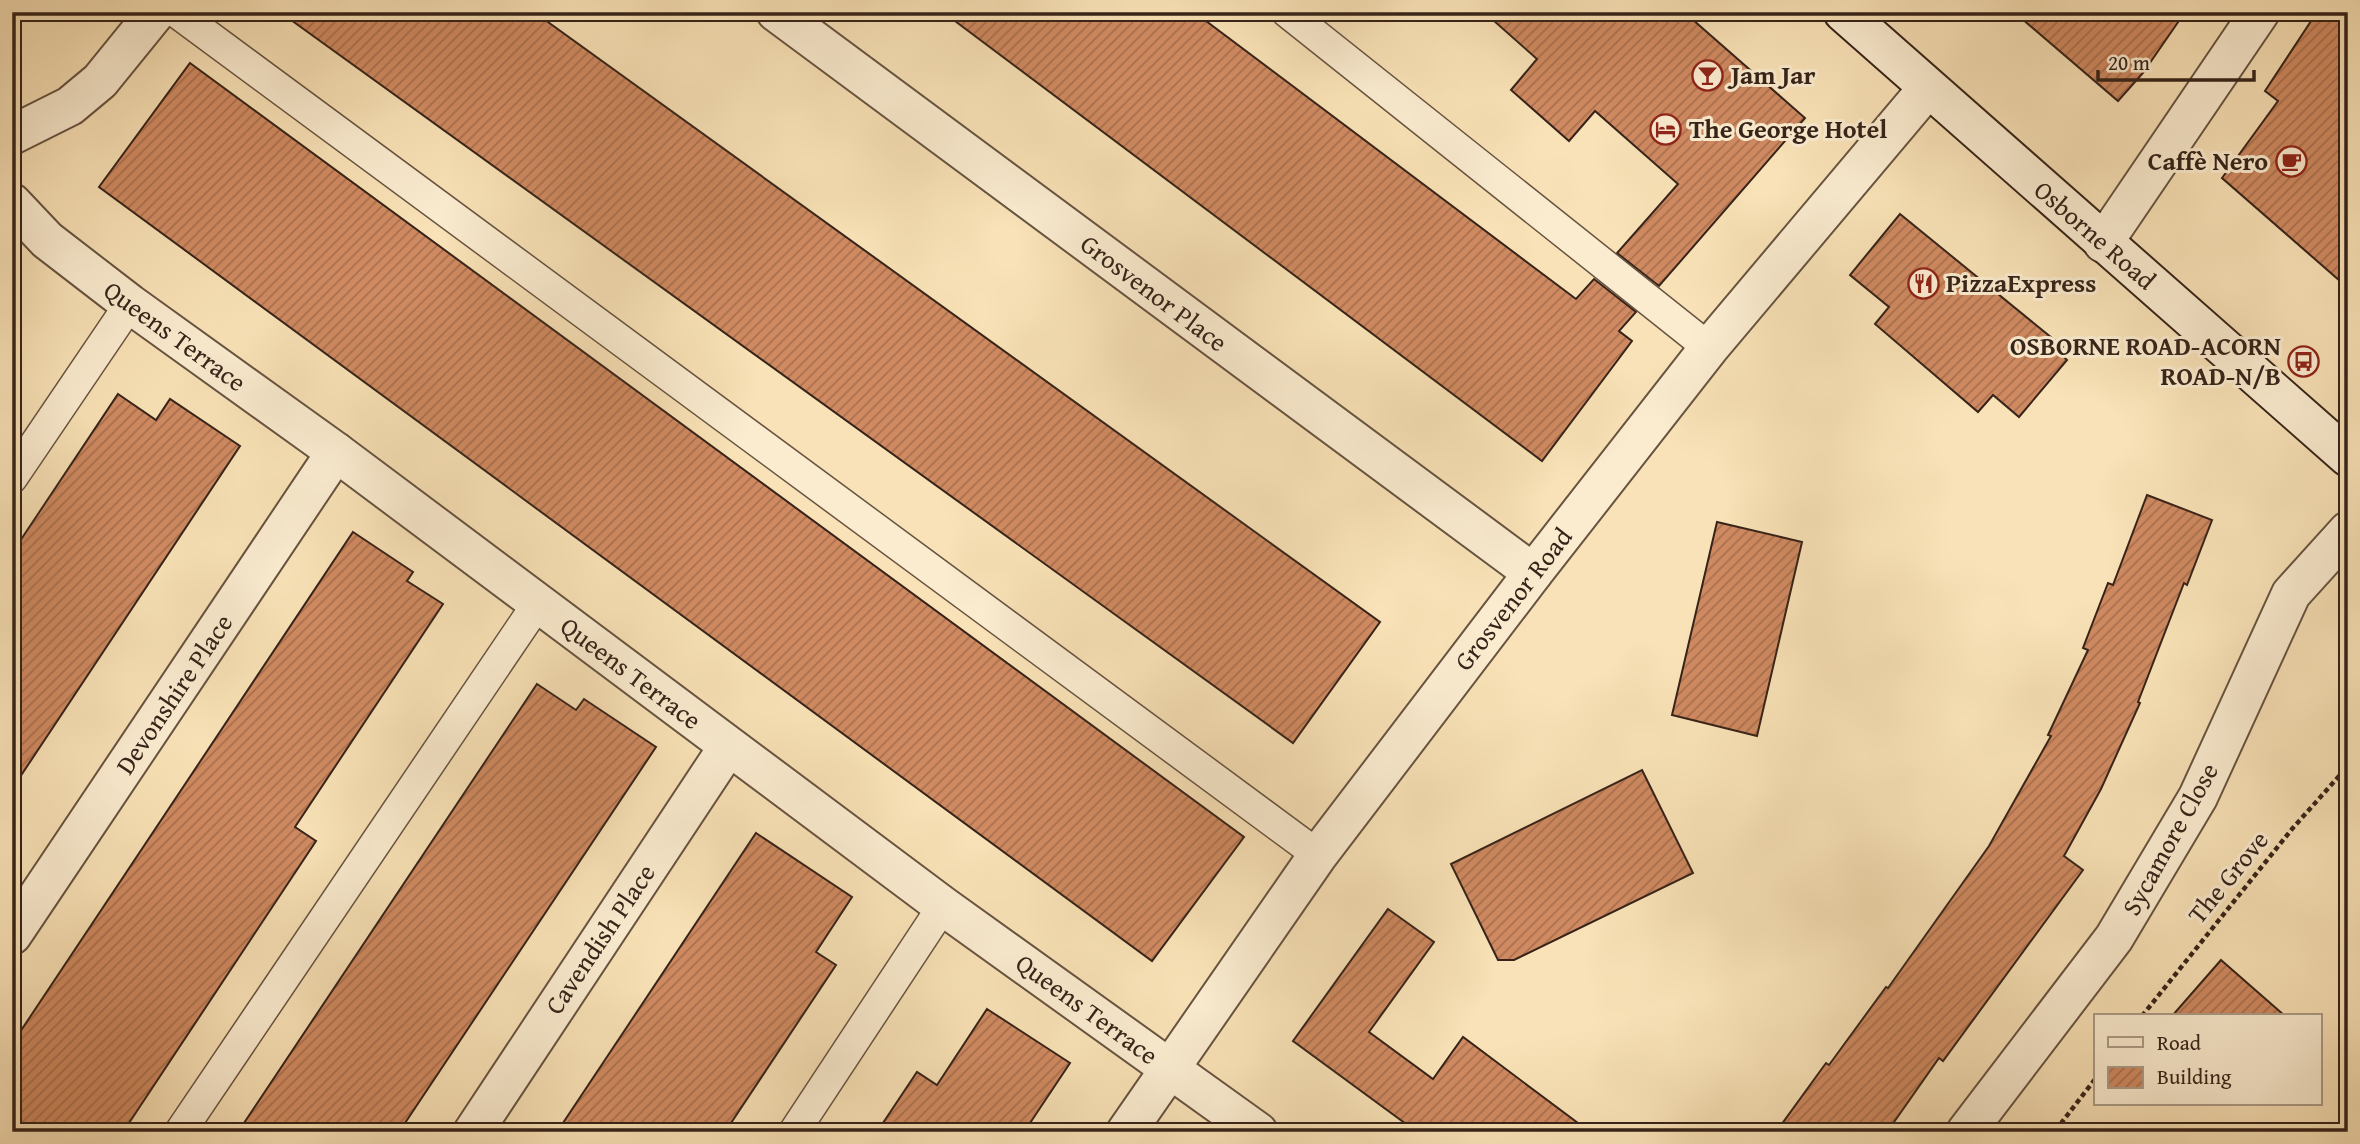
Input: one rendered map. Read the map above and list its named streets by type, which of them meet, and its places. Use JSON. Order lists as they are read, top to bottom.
{
  "streets": {
    "street": [
      "Osborne Road",
      "Grosvenor Place",
      "Queens Terrace",
      "Grosvenor Road",
      "Devonshire Place",
      "Sycamore Close",
      "Cavendish Place"
    ],
    "path": ["The Grove"]
  },
  "crossings": [
    ["Osborne Road", "Grosvenor Road"],
    ["Grosvenor Place", "Grosvenor Road"],
    ["Queens Terrace", "Grosvenor Road"],
    ["Queens Terrace", "Devonshire Place"],
    ["Queens Terrace", "Cavendish Place"]
  ],
  "places": {
    "bar": ["Jam Jar"],
    "hotel": ["The George Hotel"],
    "cafe": ["Caffè Nero"],
    "restaurant": ["PizzaExpress"],
    "bus stop": ["OSBORNE ROAD-ACORN ROAD-N/B"]
  },
  "legend": ["Road", "Building"],
  "scale_bar": "20 m"
}
